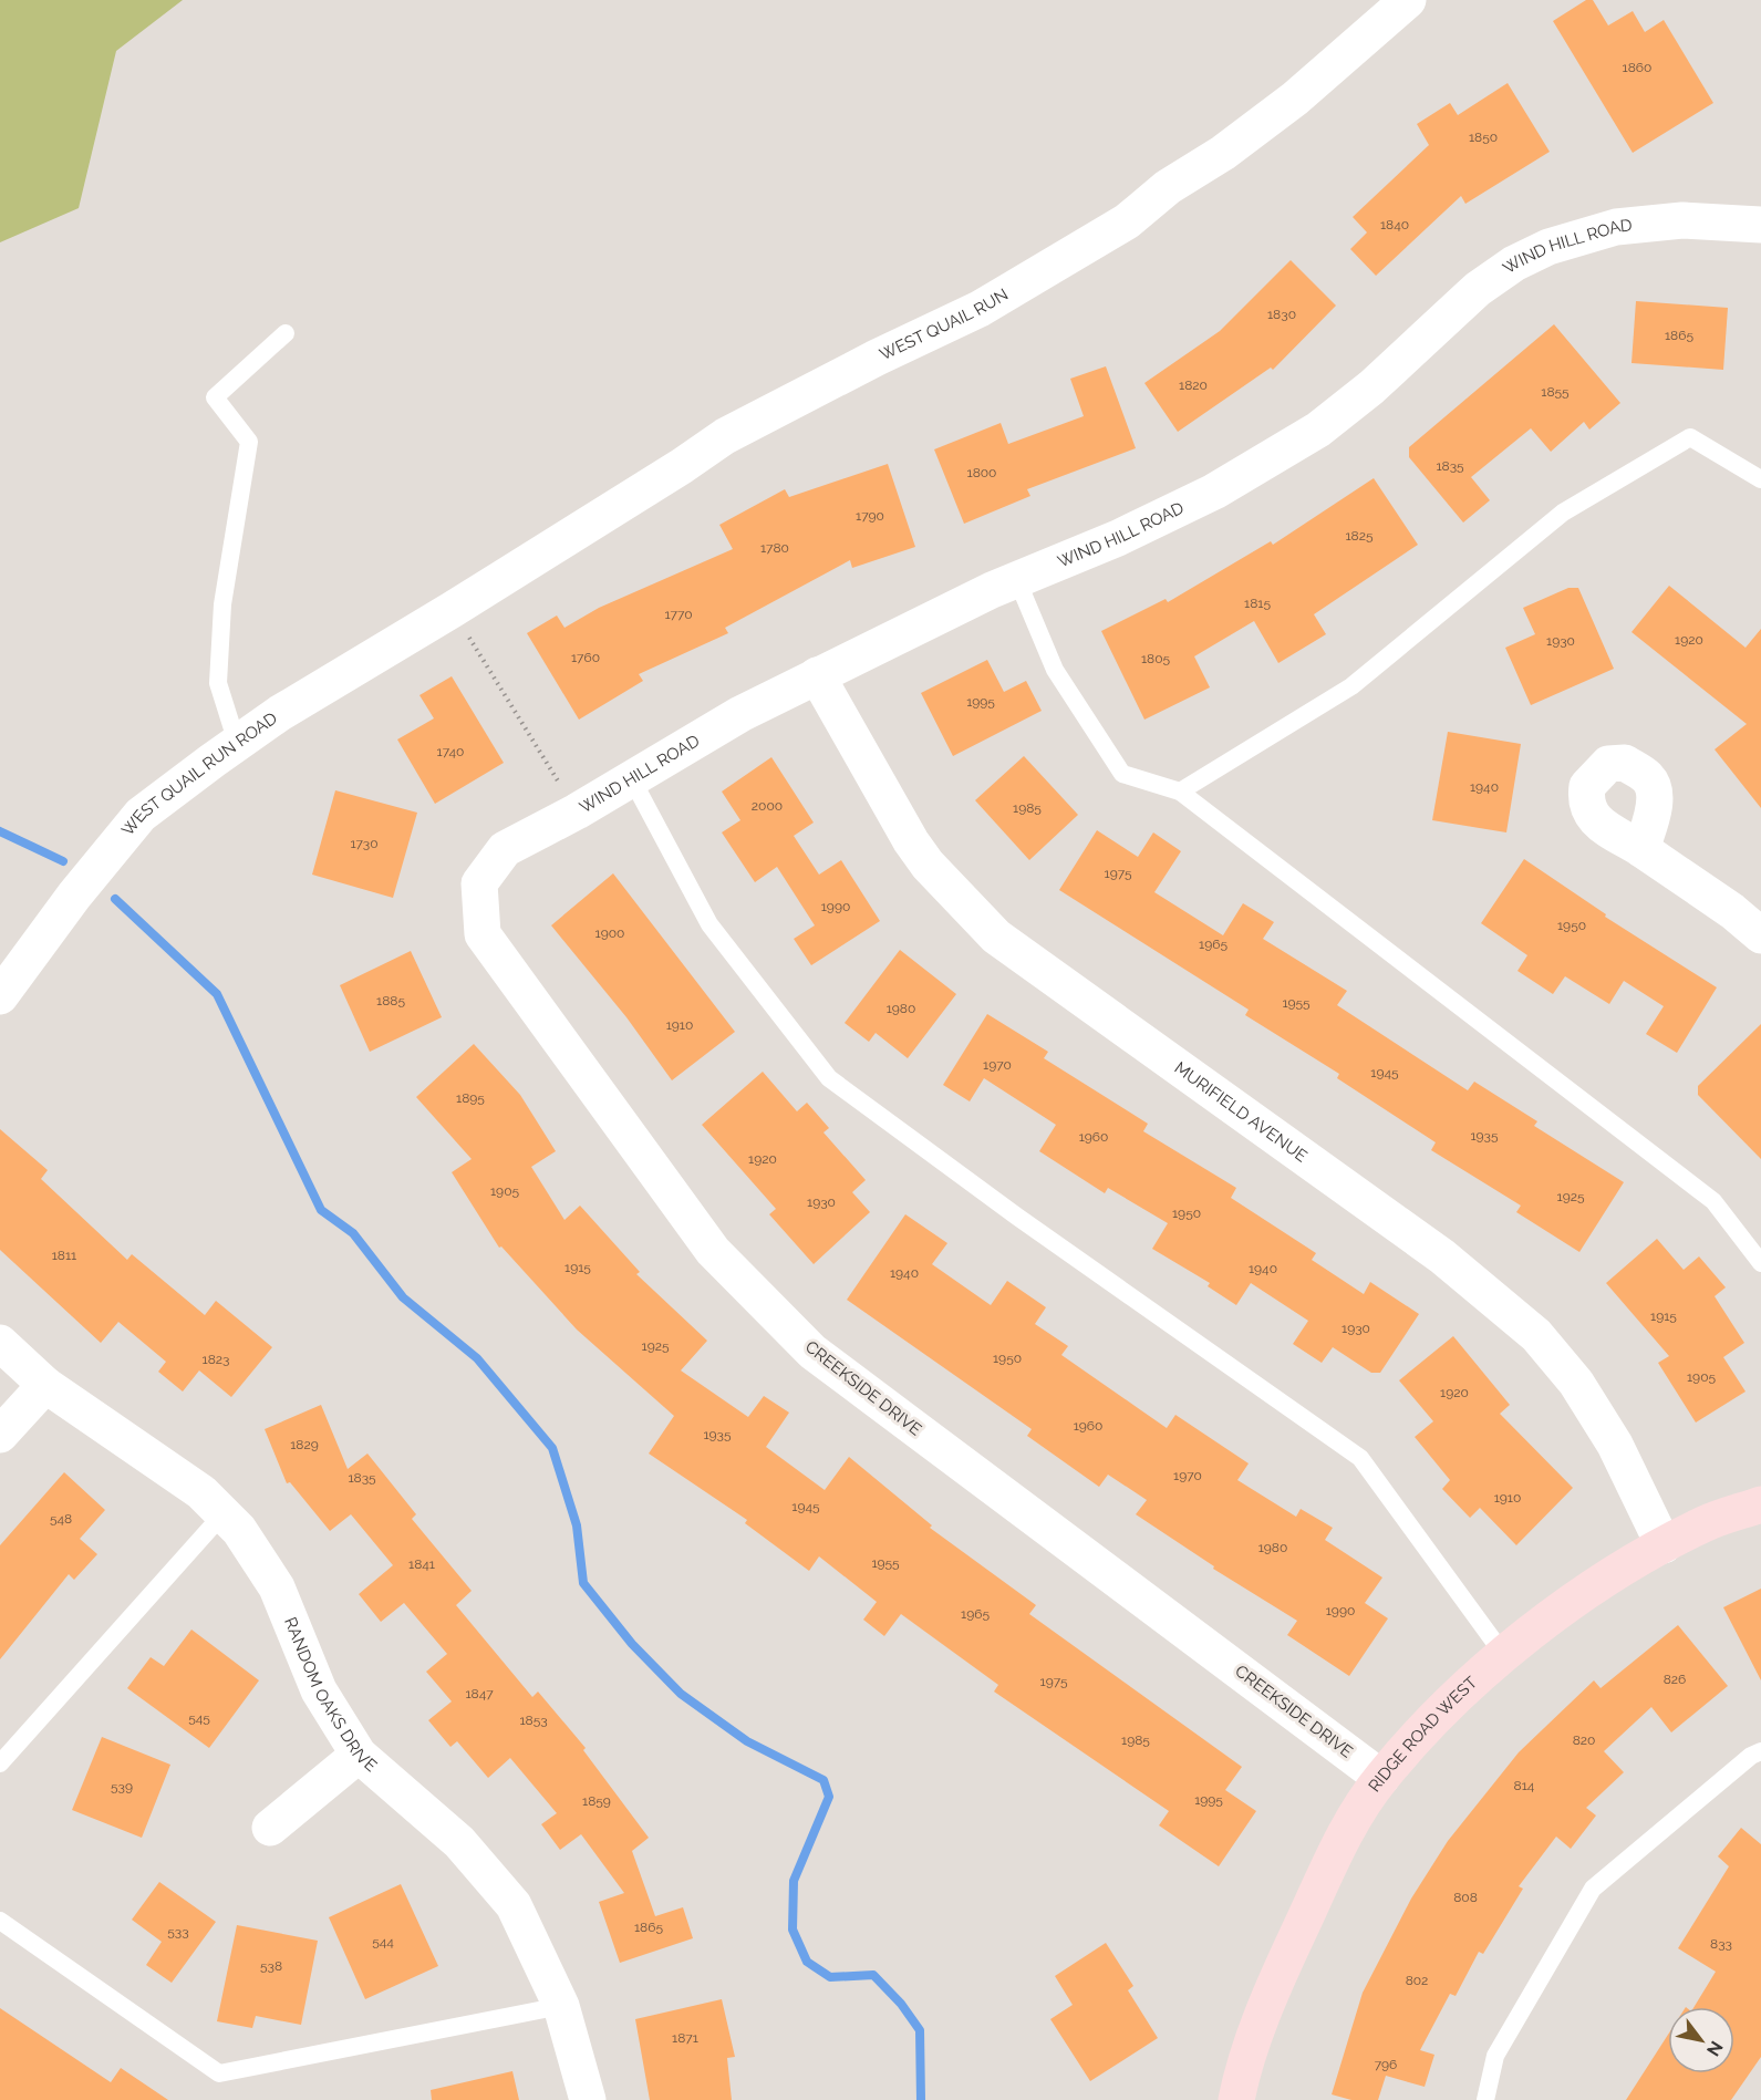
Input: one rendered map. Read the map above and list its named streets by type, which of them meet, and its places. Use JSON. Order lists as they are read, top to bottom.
{
  "streets": {
    "street": [
      "WIND HILL ROAD",
      "WEST QUAIL RUN",
      "WEST QUAIL RUN ROAD",
      "MURIFIELD AVENUE",
      "CREEKSIDE DRIVE",
      "RANDOM OAKS DRIVE",
      "RIDGE ROAD WEST"
    ]
  },
  "crossings": [
    ["WIND HILL ROAD", "MURIFIELD AVENUE"],
    ["WIND HILL ROAD", "CREEKSIDE DRIVE"],
    ["WEST QUAIL RUN", "WEST QUAIL RUN ROAD"],
    ["MURIFIELD AVENUE", "RIDGE ROAD WEST"],
    ["CREEKSIDE DRIVE", "RIDGE ROAD WEST"]
  ],
  "house_numbers": [
    "1860",
    "1850",
    "1840",
    "1830",
    "1865",
    "1820",
    "1855",
    "1835",
    "1800",
    "1790",
    "1825",
    "1780",
    "1815",
    "1770",
    "1920",
    "1930",
    "1760",
    "1805",
    "1995",
    "1740",
    "1940",
    "2000",
    "1985",
    "1730",
    "1975",
    "1990",
    "1950",
    "1900",
    "1965",
    "1885",
    "1955",
    "1980",
    "1910",
    "1970",
    "1945",
    "1895",
    "1935",
    "1960",
    "1920",
    "1905",
    "1925",
    "1930",
    "1950",
    "1811",
    "1915",
    "1940",
    "1940",
    "1915",
    "1930",
    "1925",
    "1950",
    "1823",
    "1905",
    "1920",
    "1960",
    "1935",
    "1829",
    "1970",
    "1835",
    "1910",
    "1945",
    "548",
    "1980",
    "1955",
    "1841",
    "1990",
    "1965",
    "826",
    "1975",
    "1847",
    "545",
    "1853",
    "1985",
    "820",
    "814",
    "539",
    "1995",
    "1859",
    "808",
    "1865",
    "533",
    "544",
    "833",
    "538",
    "802",
    "1871",
    "796"
  ],
  "north": "bottom right"
}
